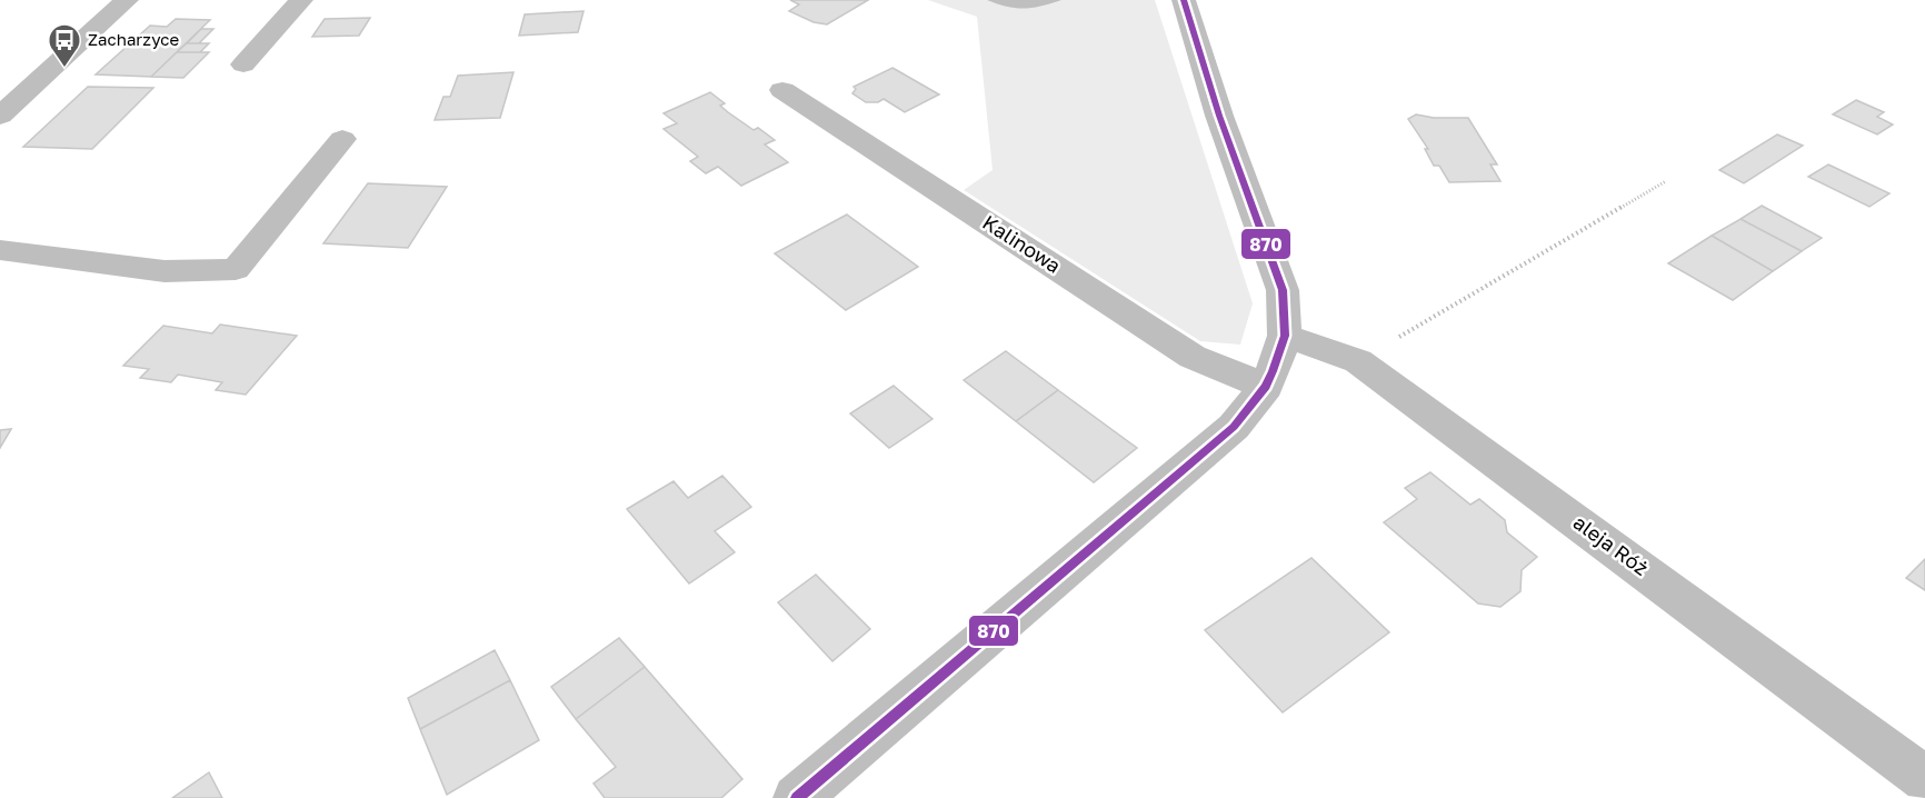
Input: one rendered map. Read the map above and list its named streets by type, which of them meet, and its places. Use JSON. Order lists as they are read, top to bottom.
{
  "streets": {
    "street": ["Kalinowa", "aleja Róż"]
  },
  "places": {
    "bus stop": ["Zacharzyce"]
  },
  "lines": ["transit line 870"]
}
